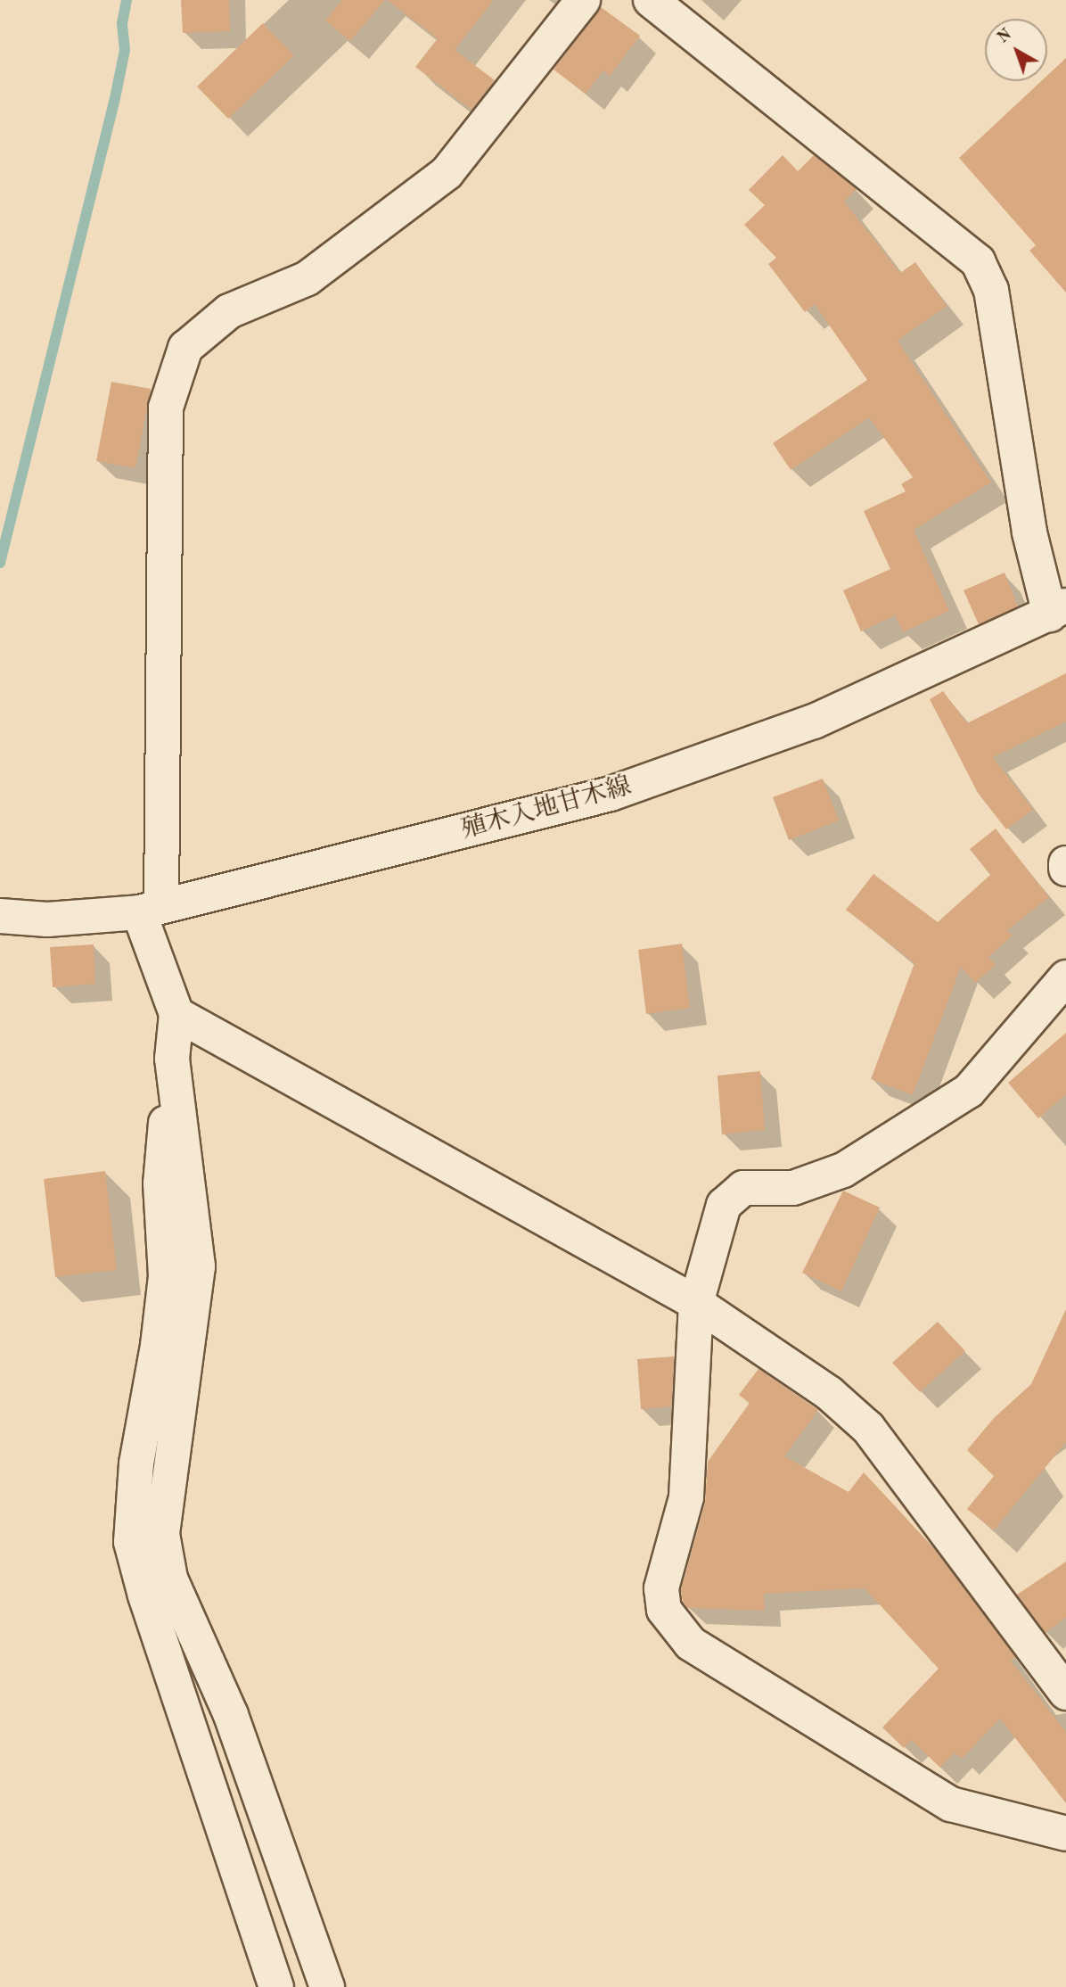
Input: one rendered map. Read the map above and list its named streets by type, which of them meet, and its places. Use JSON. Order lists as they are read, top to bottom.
{
  "streets": {
    "street": ["殖木入地甘木線"]
  },
  "north": "top left"
}
